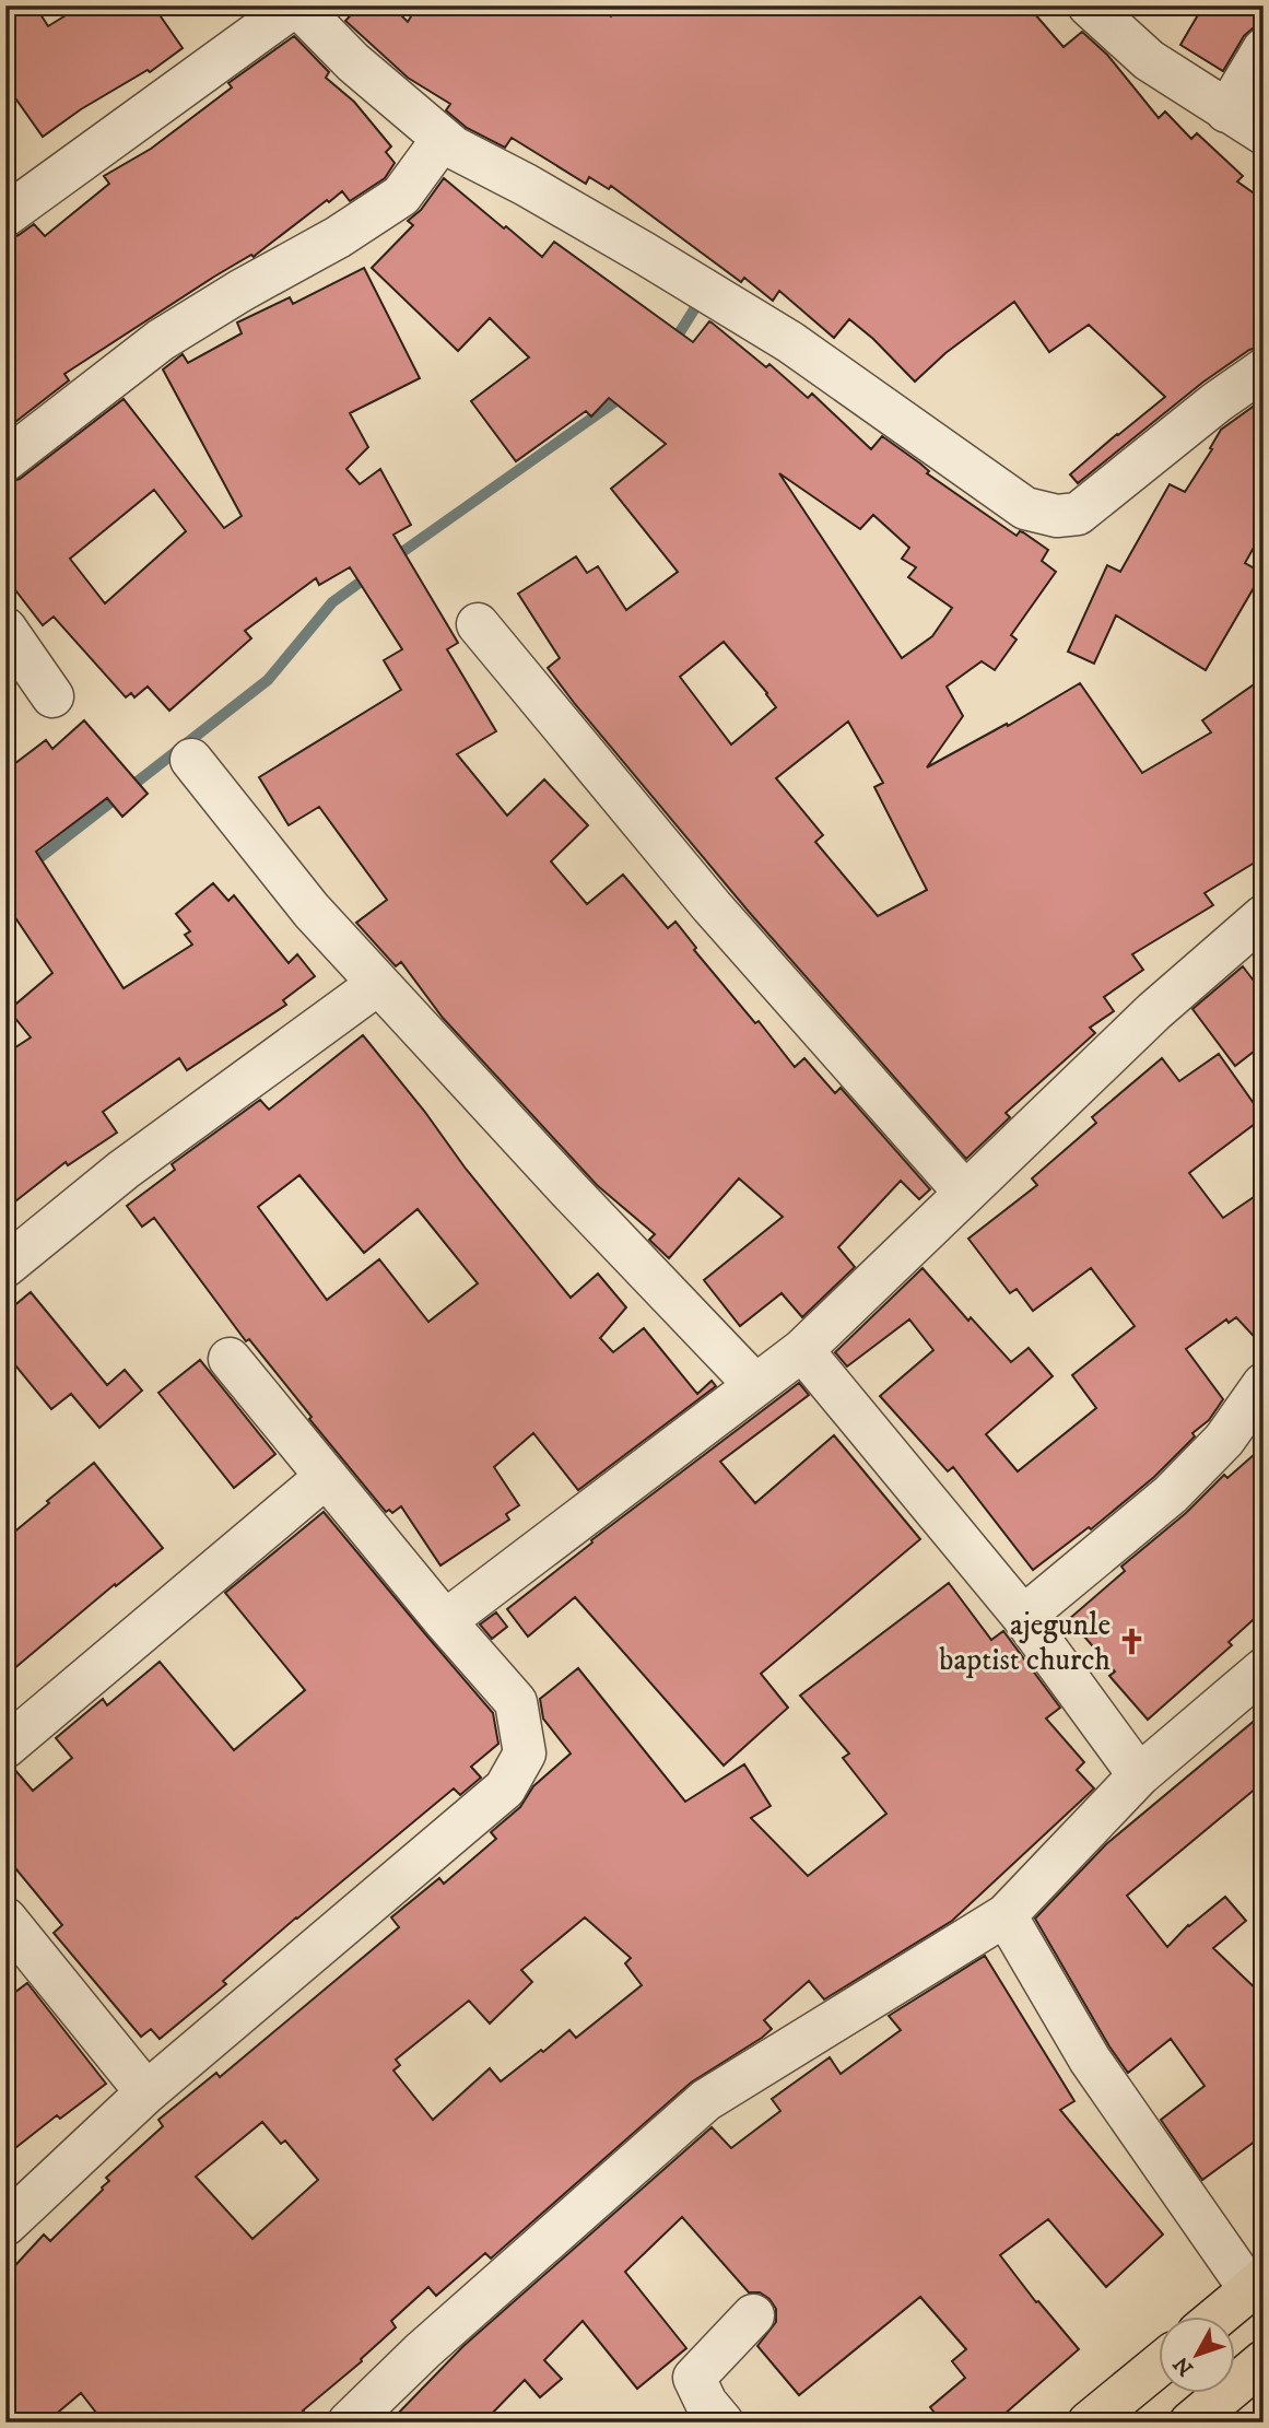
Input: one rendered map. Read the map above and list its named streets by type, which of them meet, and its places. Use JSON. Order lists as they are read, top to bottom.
{
  "places": {
    "church": ["ajegunle baptist church"]
  },
  "north": "bottom left"
}
